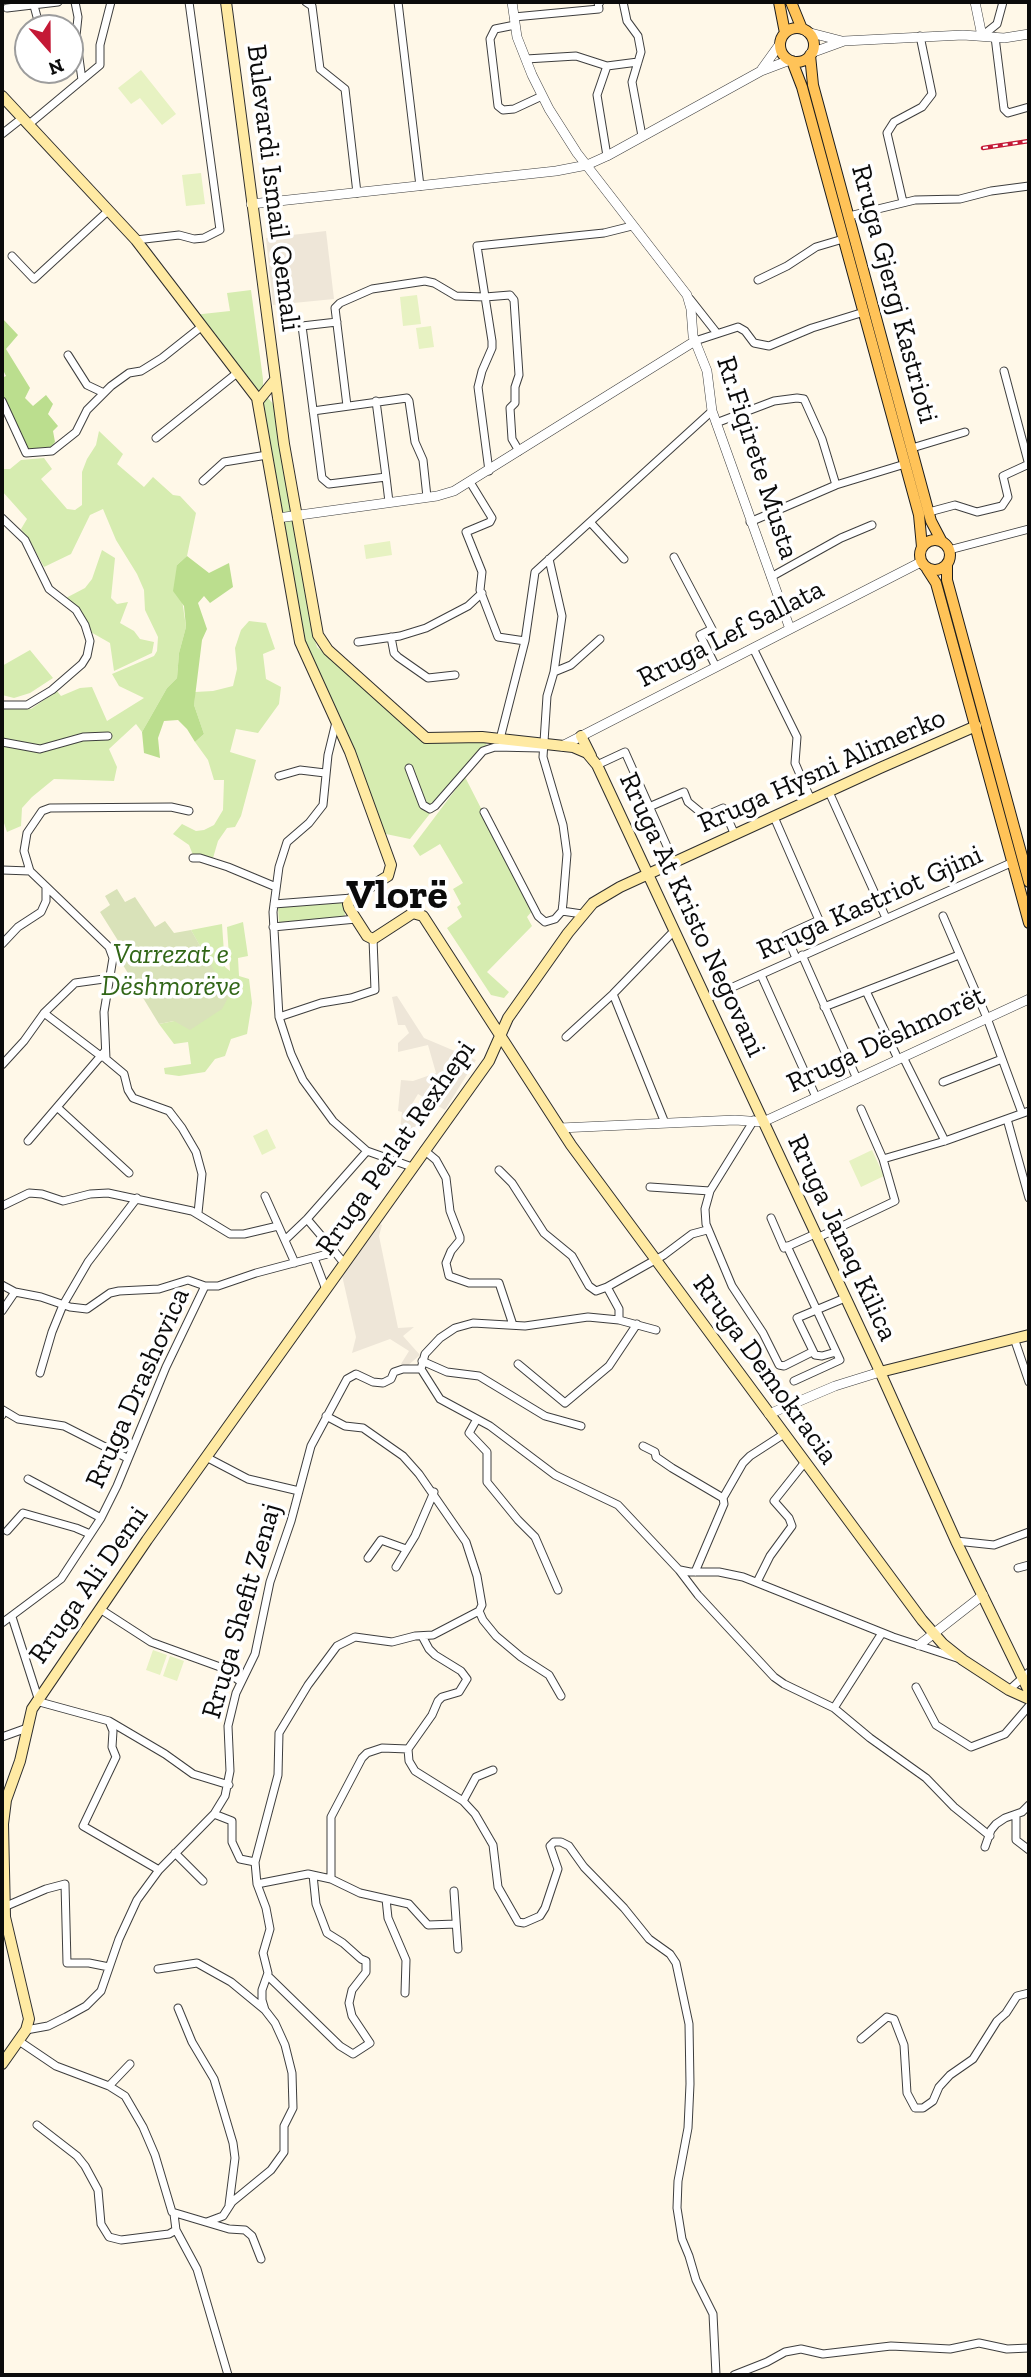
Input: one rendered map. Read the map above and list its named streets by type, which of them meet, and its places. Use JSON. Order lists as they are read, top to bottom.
{
  "streets": {
    "main road": [
      "Bulevardi Ismail Qemali",
      "Rruga Gjergj Kastrioti",
      "Rruga Hysni Alimerko",
      "Rruga At Kristo Negovani",
      "Rruga Perlat Rexhepi",
      "Rruga Janaq Kilica",
      "Rruga Demokracia",
      "Rruga Ali Demi"
    ],
    "street": [
      "Rr.Fiqirete Musta",
      "Rruga Lef Sallata",
      "Rruga Kastriot Gjini",
      "Rruga Dëshmorët",
      "Rruga Drashovica",
      "Rruga Shefit Zenaj"
    ]
  },
  "crossings": [
    ["Bulevardi Ismail Qemali", "Rruga At Kristo Negovani"],
    ["Rruga Gjergj Kastrioti", "Rruga Lef Sallata"],
    ["Rr.Fiqirete Musta", "Rruga Lef Sallata"],
    ["Rruga Lef Sallata", "Rruga At Kristo Negovani"],
    ["Rruga Hysni Alimerko", "Rruga At Kristo Negovani"],
    ["Rruga Hysni Alimerko", "Rruga Perlat Rexhepi"],
    ["Rruga Kastriot Gjini", "Rruga At Kristo Negovani"],
    ["Rruga At Kristo Negovani", "Rruga Dëshmorët"],
    ["Rruga At Kristo Negovani", "Rruga Janaq Kilica"],
    ["Rruga Dëshmorët", "Rruga Janaq Kilica"],
    ["Rruga Perlat Rexhepi", "Rruga Demokracia"],
    ["Rruga Perlat Rexhepi", "Rruga Ali Demi"],
    ["Rruga Ali Demi", "Rruga Shefit Zenaj"]
  ],
  "districts": ["Vlorë"],
  "parks": ["Varrezat e Dëshmorëve"],
  "north": "bottom"
}
